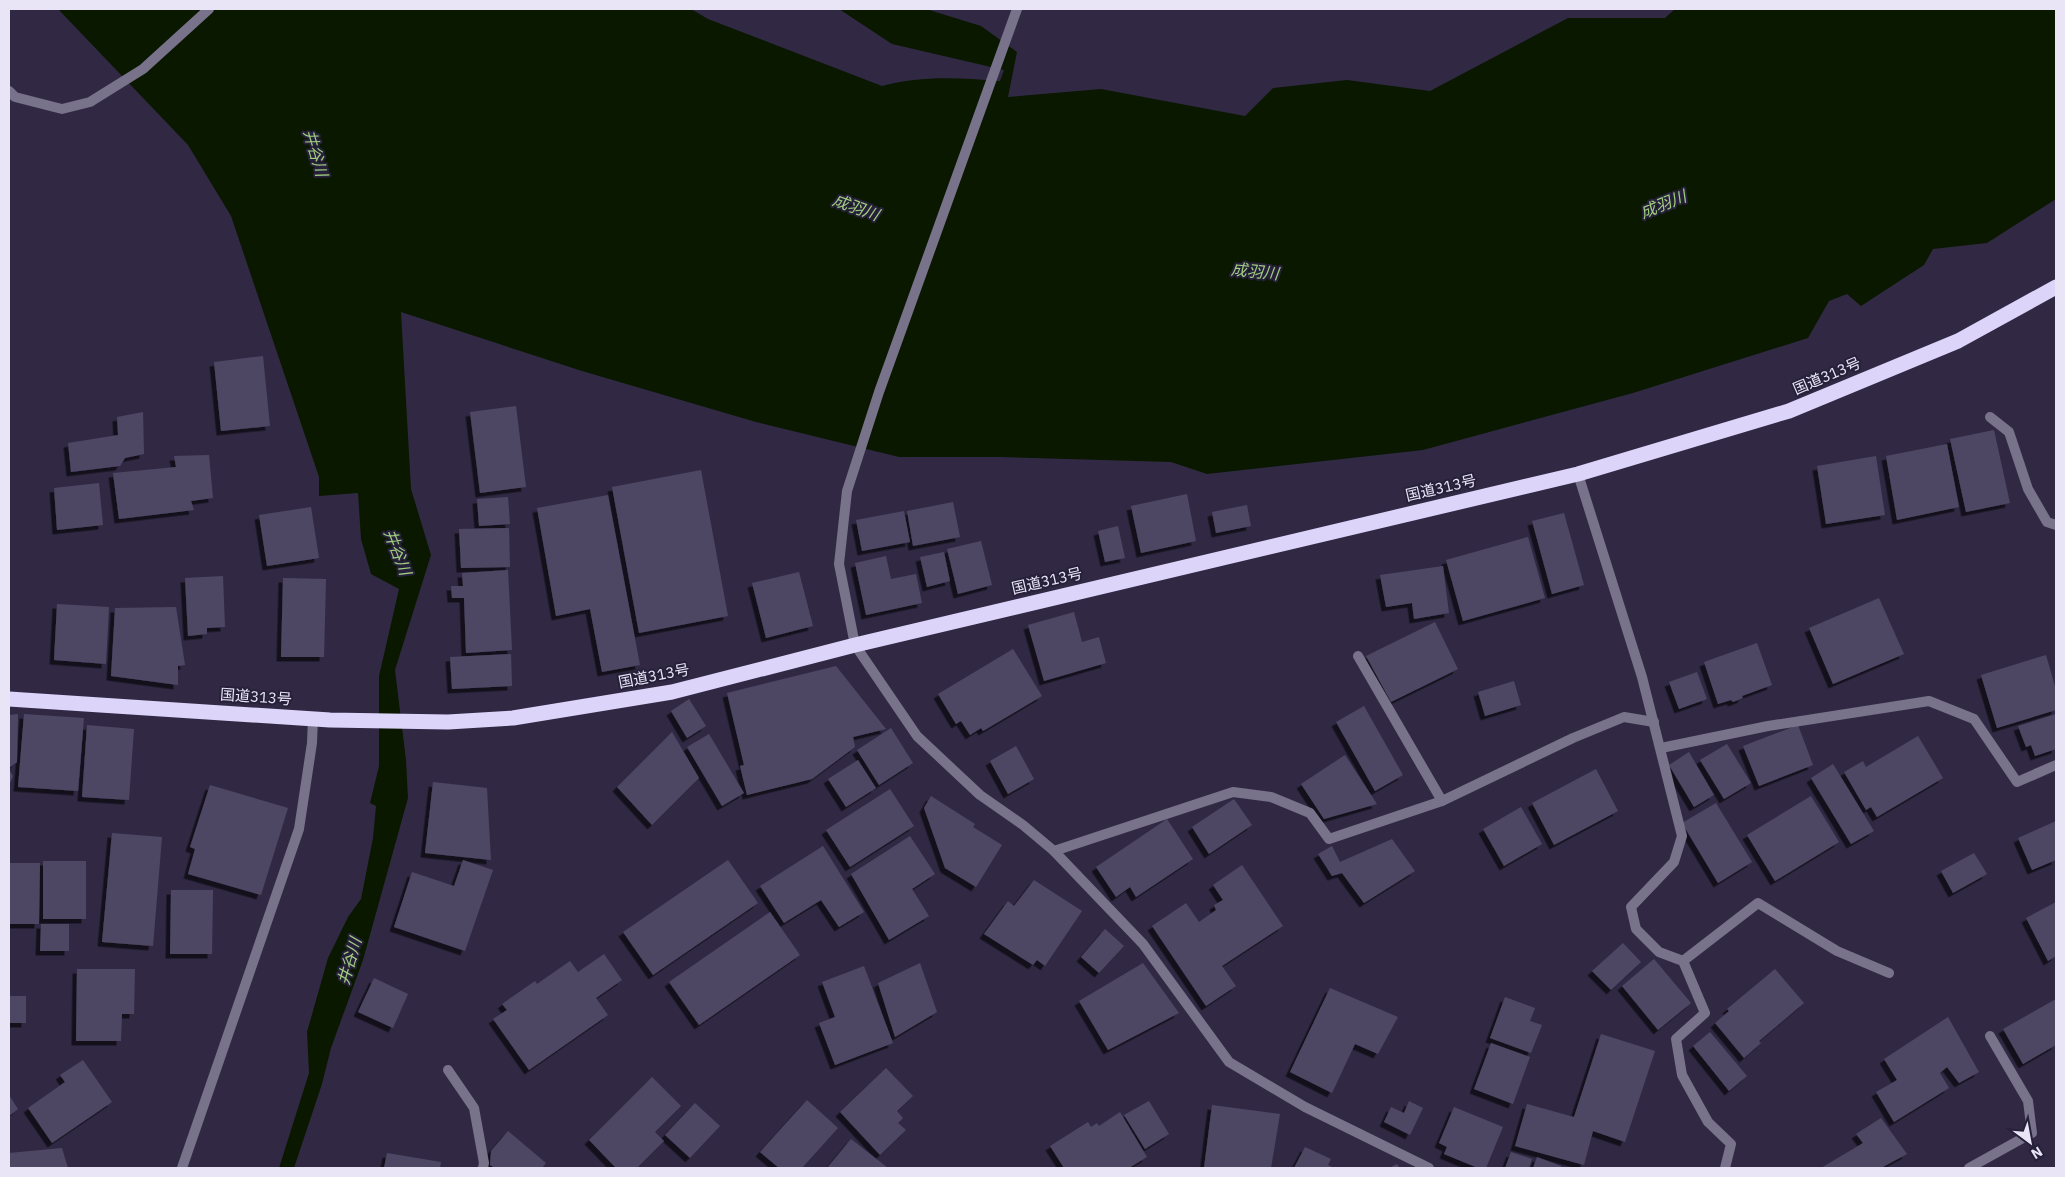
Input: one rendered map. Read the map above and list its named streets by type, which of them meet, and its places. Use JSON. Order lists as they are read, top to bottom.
{
  "streets": {
    "highway": ["国道313号"]
  },
  "water": ["井谷川", "成羽川"],
  "north": "bottom right"
}
